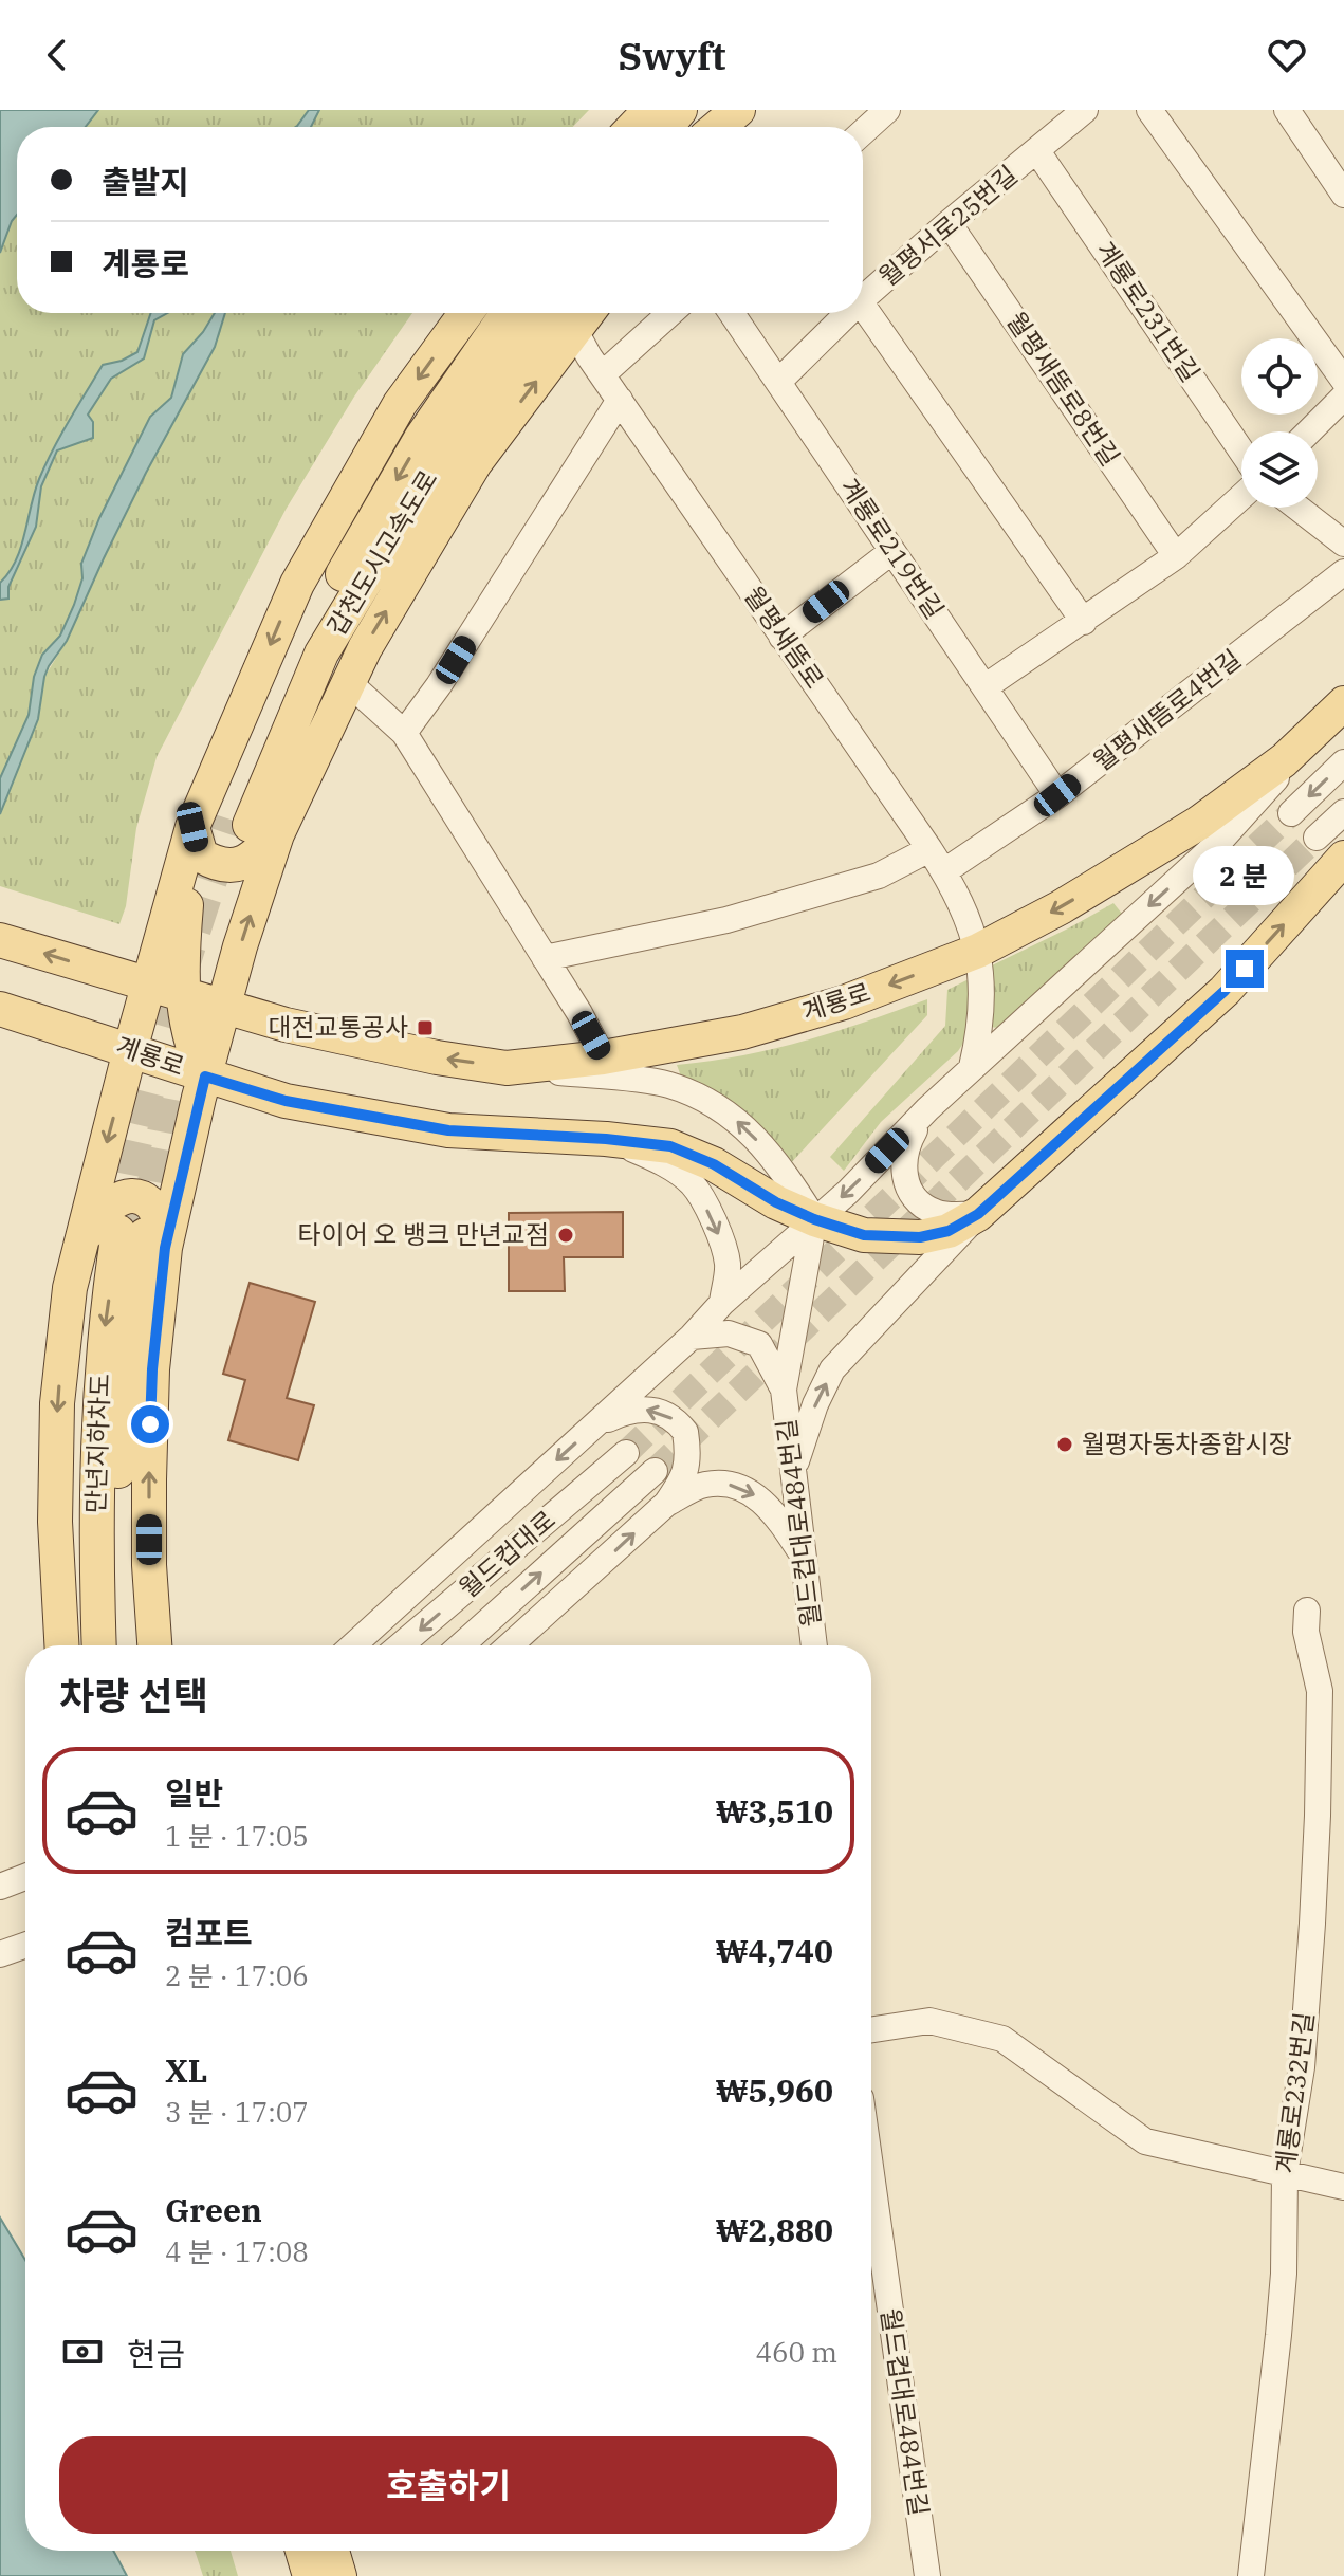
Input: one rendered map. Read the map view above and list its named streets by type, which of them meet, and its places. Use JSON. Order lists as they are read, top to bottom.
{
  "streets": {
    "main road": ["갑천도시고속도로", "계룡로", "만년지하차도"],
    "street": [
      "월평서로25번길",
      "계룡로231번길",
      "월평새뜸로8번길",
      "계룡로219번길",
      "월평새뜸로",
      "월평새뜸로4번길",
      "월드컵대로484번길",
      "월드컵대로",
      "계룡로232번길"
    ]
  },
  "crossings": [
    ["월평서로25번길", "계룡로231번길"],
    ["월평서로25번길", "월평새뜸로8번길"],
    ["월평서로25번길", "계룡로219번길"],
    ["계룡로219번길", "월평새뜸로4번길"],
    ["월평새뜸로", "월평새뜸로4번길"],
    ["월평새뜸로", "계룡로"]
  ],
  "places": {
    "transit": ["대전교통공사"],
    "other": ["타이어 오 뱅크 만년교점", "월평자동차종합시장"]
  },
  "page": {
    "header": "Swyft",
    "banner": ["출발지", "계룡로"],
    "bubble": "2 분",
    "heading": "차량 선택",
    "list": [
      {
        "name": "일반",
        "note": "1 분 · 17:05",
        "value": "₩3,510"
      },
      {
        "name": "컴포트",
        "note": "2 분 · 17:06",
        "value": "₩4,740"
      },
      {
        "name": "XL",
        "note": "3 분 · 17:07",
        "value": "₩5,960"
      },
      {
        "name": "Green",
        "note": "4 분 · 17:08",
        "value": "₩2,880"
      }
    ],
    "pay": ["현금", "460 m"],
    "buttons": "호출하기"
  }
}
